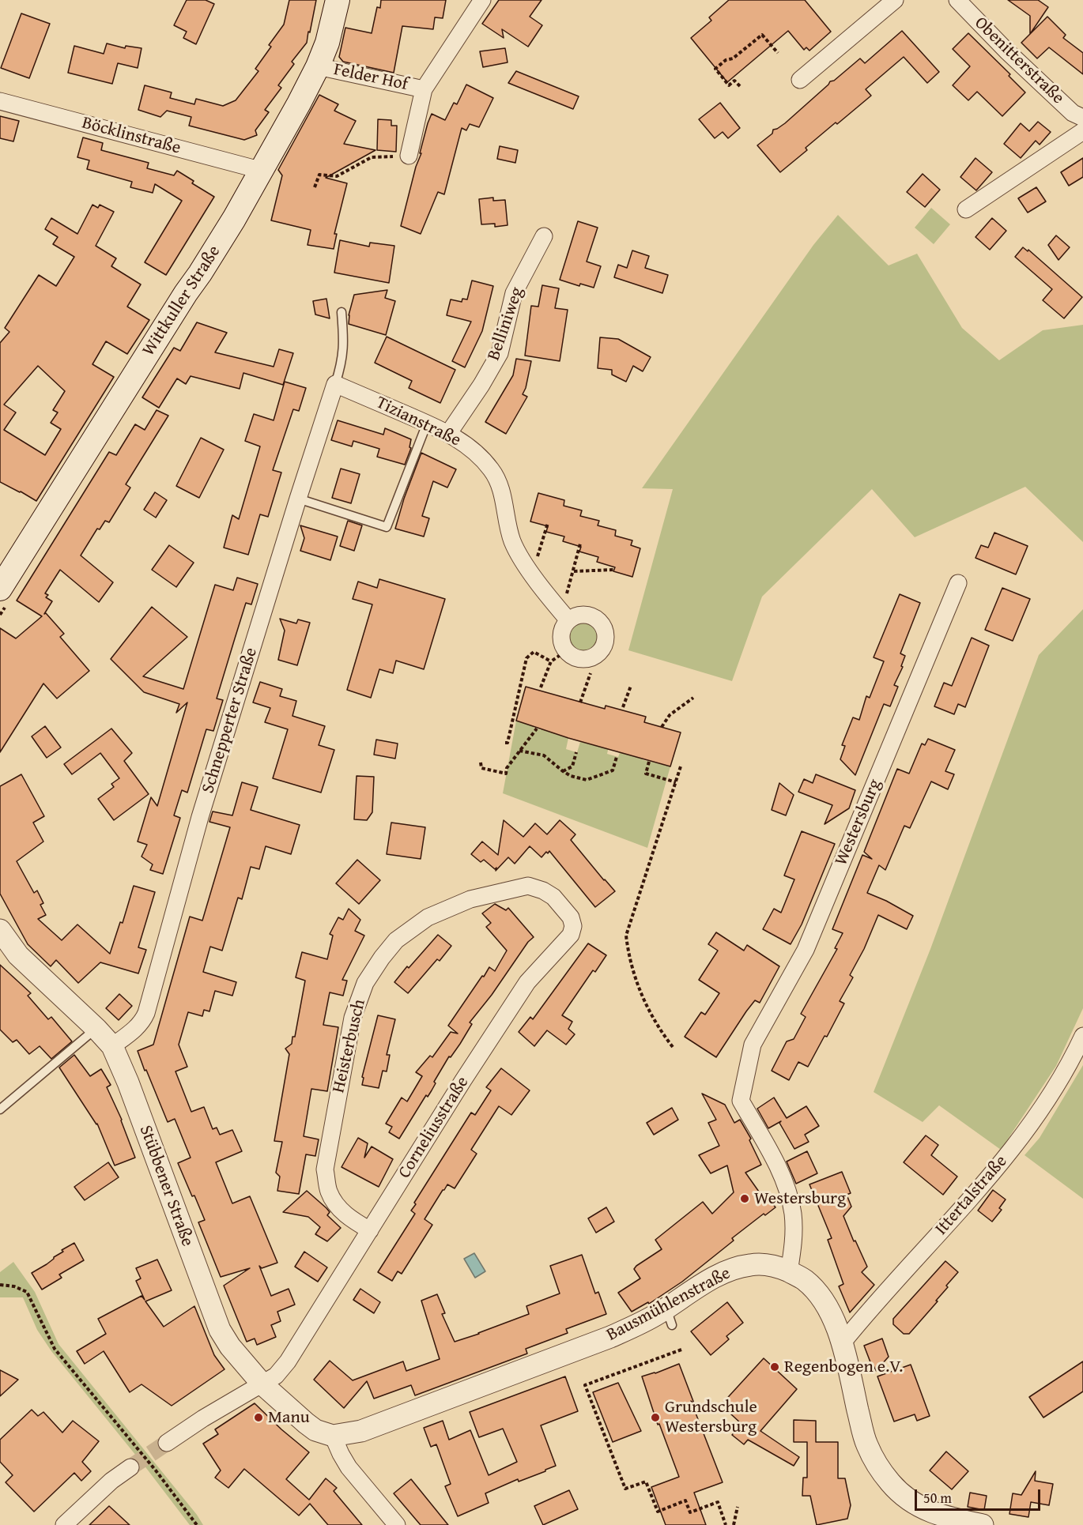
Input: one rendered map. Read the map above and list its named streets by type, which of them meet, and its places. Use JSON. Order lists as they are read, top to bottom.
{
  "streets": {
    "main road": ["Wittkuller Straße"],
    "street": [
      "Obenitterstraße",
      "Felder Hof",
      "Böcklinstraße",
      "Belliniweg",
      "Tizianstraße",
      "Schnepperter Straße",
      "Westersburg",
      "Heisterbusch",
      "Corneliusstraße",
      "Stübbener Straße",
      "Ittertalstraße",
      "Bausmühlenstraße"
    ]
  },
  "crossings": [
    ["Felder Hof", "Wittkuller Straße"],
    ["Böcklinstraße", "Wittkuller Straße"],
    ["Belliniweg", "Tizianstraße"],
    ["Tizianstraße", "Schnepperter Straße"],
    ["Schnepperter Straße", "Stübbener Straße"],
    ["Westersburg", "Bausmühlenstraße"],
    ["Heisterbusch", "Corneliusstraße"],
    ["Corneliusstraße", "Stübbener Straße"],
    ["Stübbener Straße", "Bausmühlenstraße"],
    ["Ittertalstraße", "Bausmühlenstraße"]
  ],
  "places": [
    "Westersburg",
    "Regenbogen e.V.",
    "Manu",
    "Grundschule Westersburg"
  ],
  "scale_bar": "50 m"
}
